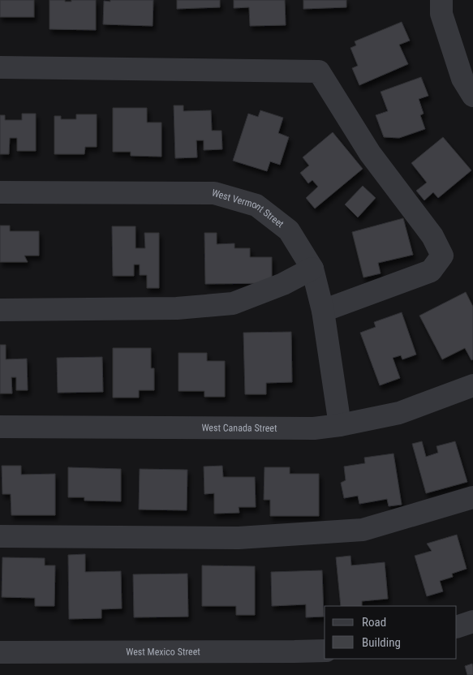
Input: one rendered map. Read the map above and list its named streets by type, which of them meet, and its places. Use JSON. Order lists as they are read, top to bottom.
{
  "streets": {
    "street": ["West Vermont Street", "West Canada Street", "West Mexico Street"]
  },
  "crossings": [
    ["West Vermont Street", "West Canada Street"]
  ],
  "legend": ["Road", "Building"]
}
